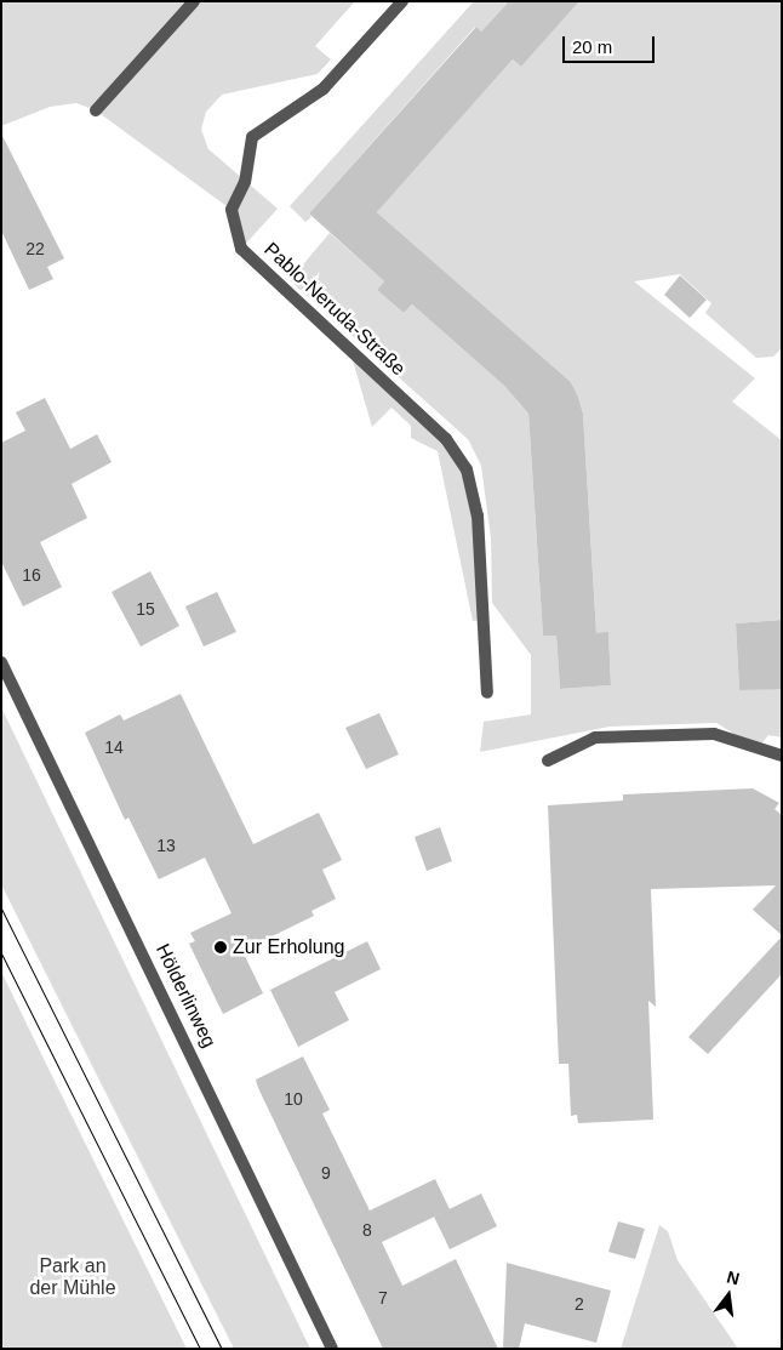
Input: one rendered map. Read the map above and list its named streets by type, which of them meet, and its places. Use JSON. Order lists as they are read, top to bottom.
{
  "streets": {
    "street": ["Pablo-Neruda-Straße", "Hölderlinweg"]
  },
  "parks": ["Park an der Mühle"],
  "places": ["Zur Erholung"],
  "house_numbers": [
    "22",
    "16",
    "15",
    "14",
    "13",
    "10",
    "9",
    "8",
    "7",
    "2"
  ],
  "scale_bar": "20 m",
  "north": "top"
}
